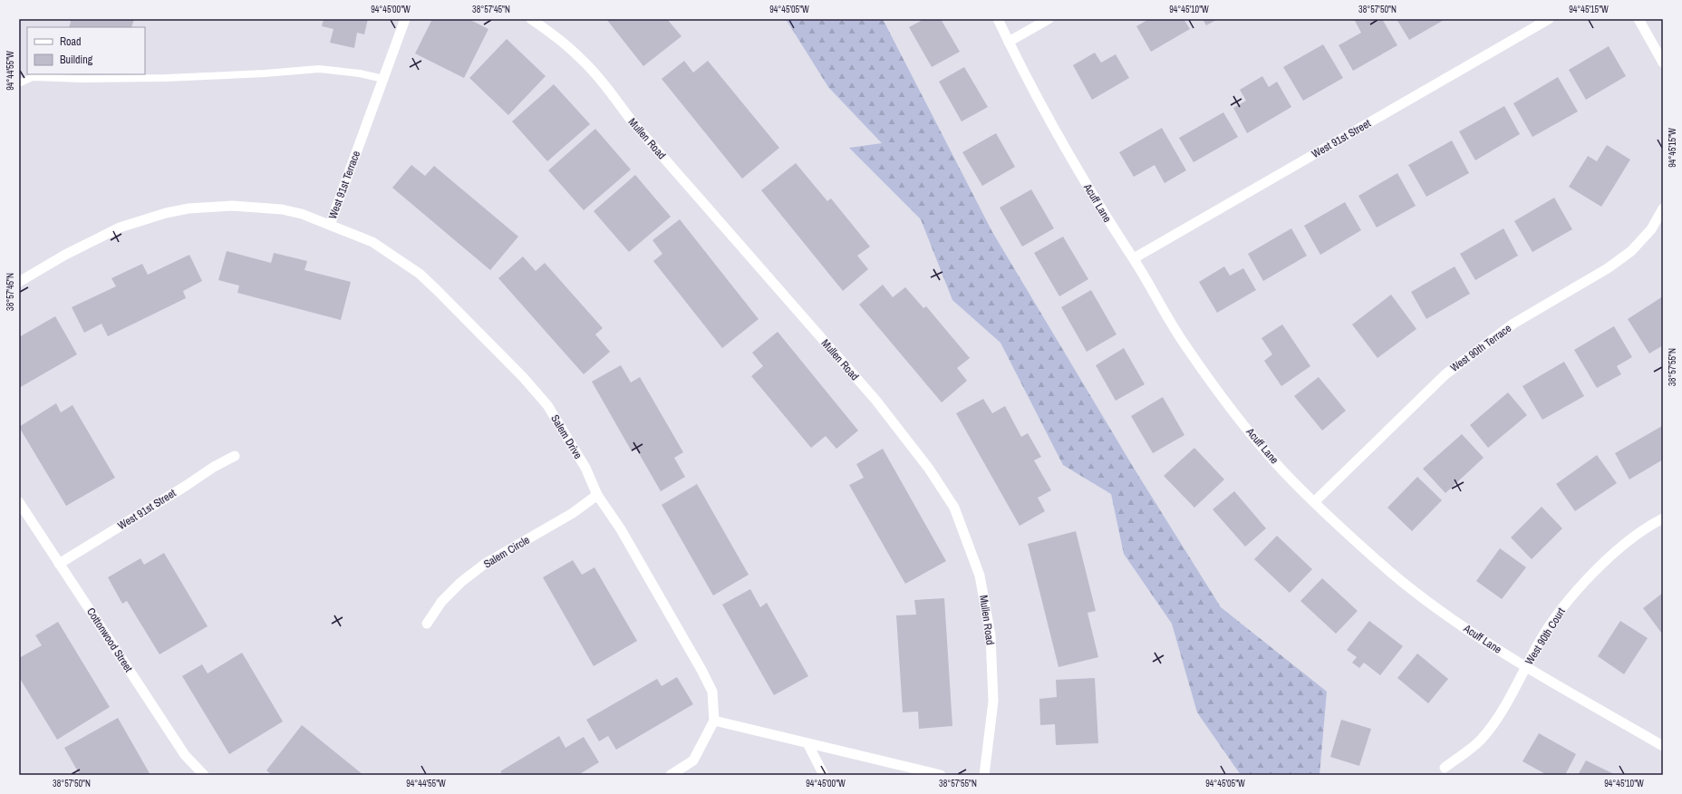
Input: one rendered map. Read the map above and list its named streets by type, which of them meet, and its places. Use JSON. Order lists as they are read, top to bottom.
{
  "streets": {
    "street": [
      "Mullen Road",
      "West 91st Street",
      "West 91st Terrace",
      "Acuff Lane",
      "West 90th Terrace",
      "Salem Drive",
      "Salem Circle",
      "West 90th Court",
      "Cottonwood Street"
    ]
  },
  "crossings": [
    ["West 91st Street", "Acuff Lane"],
    ["West 91st Street", "Cottonwood Street"],
    ["West 91st Terrace", "Salem Drive"],
    ["Acuff Lane", "West 90th Terrace"],
    ["Acuff Lane", "West 90th Court"],
    ["Salem Drive", "Salem Circle"]
  ],
  "legend": ["Road", "Building"],
  "coordinates": [
    "94°45'00\"W",
    "38°57'45\"N",
    "94°45'05\"W",
    "94°45'10\"W",
    "38°57'50\"N",
    "94°45'15\"W",
    "94°44'55\"W",
    "38°57'55\"N"
  ]
}
